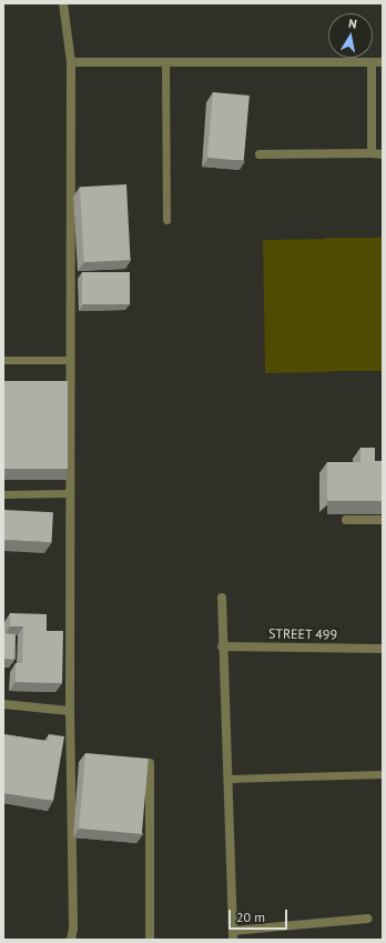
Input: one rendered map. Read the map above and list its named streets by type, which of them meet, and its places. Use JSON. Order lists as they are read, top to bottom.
{
  "streets": {
    "street": ["STREET 499"]
  },
  "scale_bar": "20 m",
  "north": "top"
}
